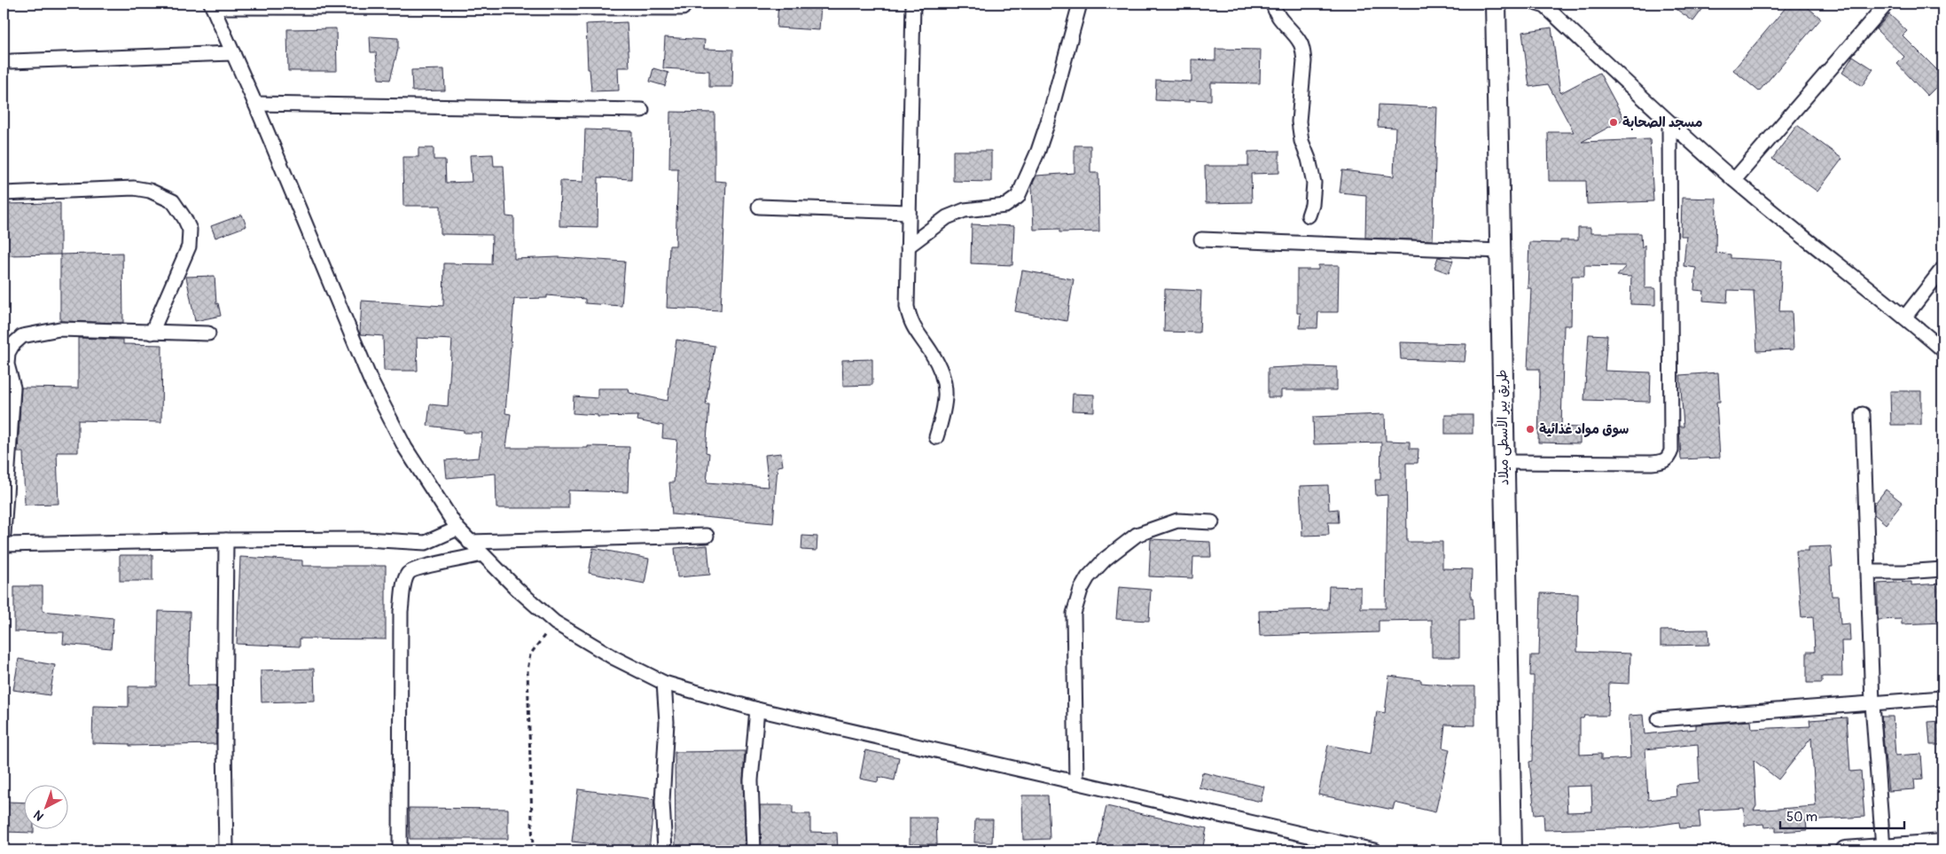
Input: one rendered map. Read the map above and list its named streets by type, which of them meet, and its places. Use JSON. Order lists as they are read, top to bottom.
{
  "streets": {
    "main road": ["طريق بير الأسطى ميلاد"]
  },
  "places": ["مسجد الصحابة", "سوق مواد غذائية"],
  "scale_bar": "50 m",
  "north": "bottom left"
}
